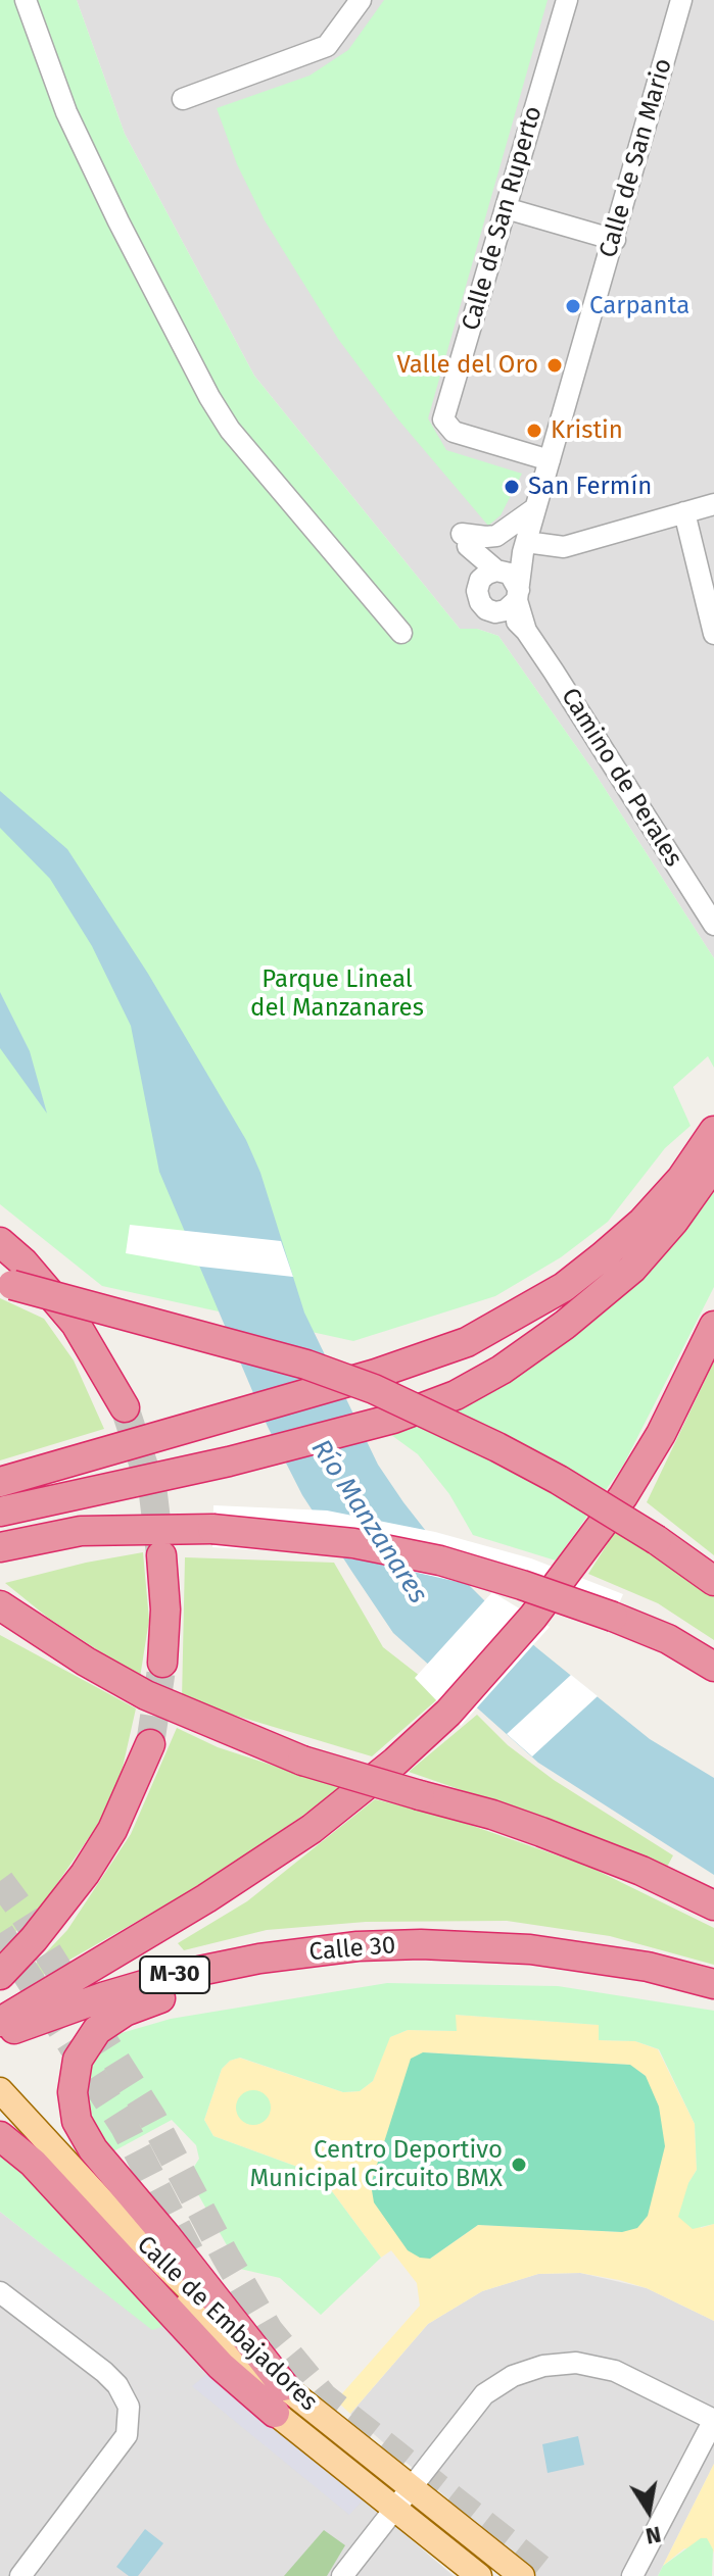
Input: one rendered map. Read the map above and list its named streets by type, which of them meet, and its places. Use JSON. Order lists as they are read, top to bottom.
{
  "streets": {
    "highway": ["Calle 30", "M-30"],
    "main road": ["Calle de Embajadores"],
    "street": ["Calle de San Mario", "Calle de San Ruperto", "Camino de Perales"]
  },
  "crossings": [
    ["Calle de San Mario", "Calle de San Ruperto"],
    ["Calle de San Mario", "Camino de Perales"]
  ],
  "water": ["Río Manzanares"],
  "parks": ["Parque Lineal del Manzanares"],
  "places": [
    "Carpanta",
    "Valle del Oro",
    "Kristin",
    "San Fermín",
    "Centro Deportivo Municipal Circuito BMX"
  ],
  "north": "bottom"
}
